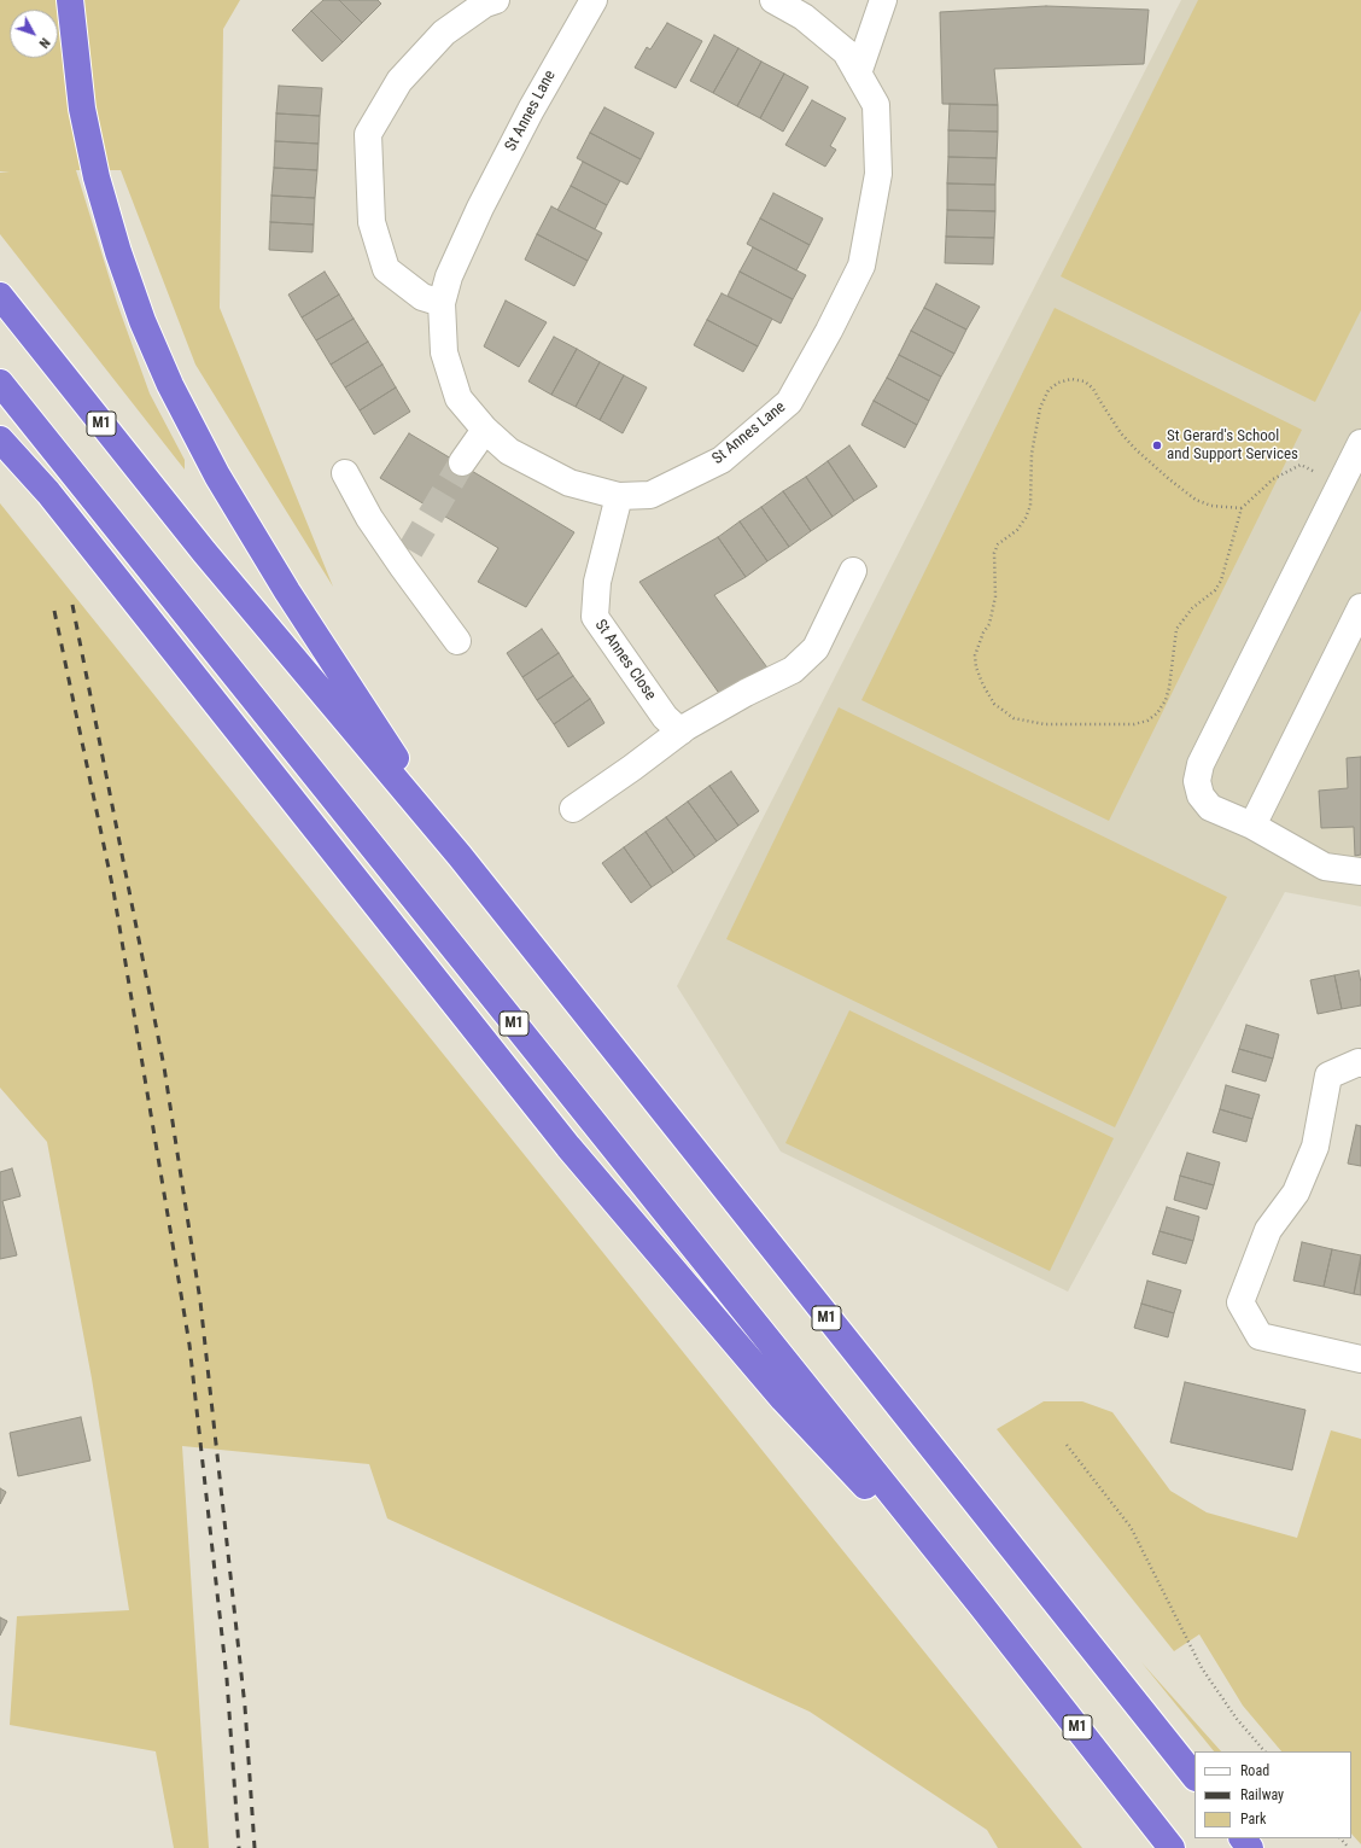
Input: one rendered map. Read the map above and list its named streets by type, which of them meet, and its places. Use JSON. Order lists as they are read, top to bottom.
{
  "streets": {
    "highway": ["M1"],
    "street": ["St Annes Lane", "St Annes Close"]
  },
  "crossings": [
    ["St Annes Lane", "St Annes Close"]
  ],
  "places": ["St Gerard's School and Support Services"],
  "legend": ["Road", "Railway", "Park"],
  "north": "bottom right"
}
